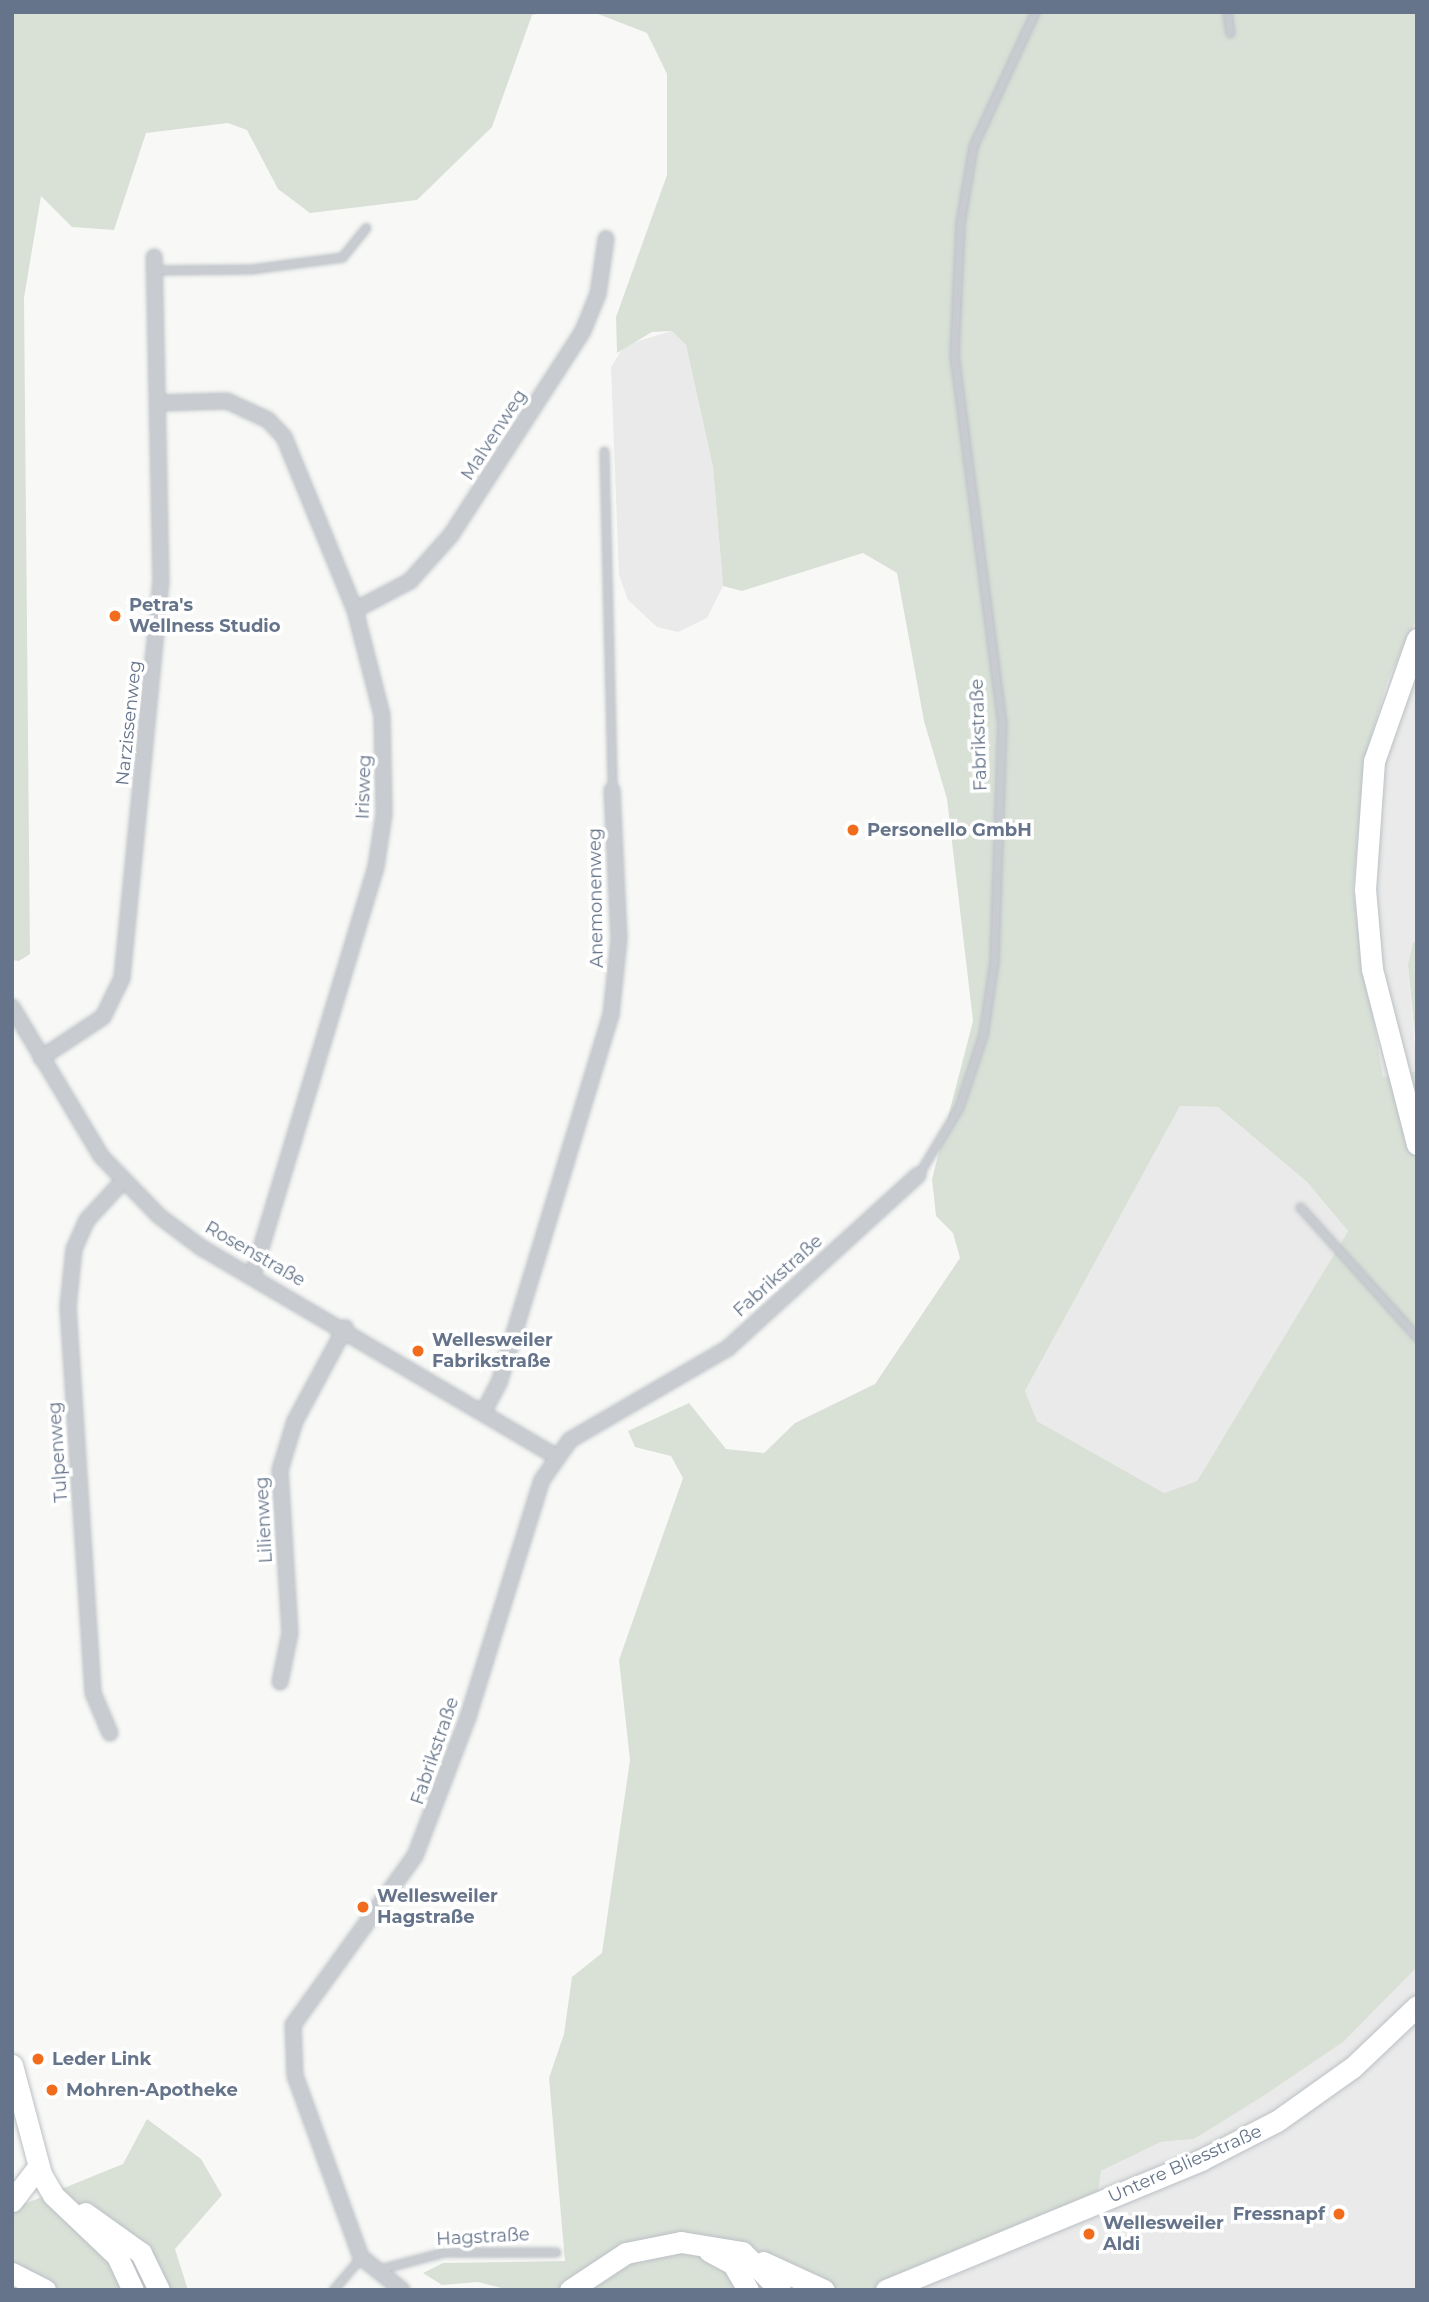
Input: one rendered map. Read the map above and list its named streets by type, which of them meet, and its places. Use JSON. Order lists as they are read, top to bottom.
{
  "streets": {
    "main road": ["Untere Bliesstraße"],
    "street": [
      "Malvenweg",
      "Narzissenweg",
      "Fabrikstraße",
      "Irisweg",
      "Anemonenweg",
      "Rosenstraße",
      "Tulpenweg",
      "Lilienweg"
    ],
    "lane": ["Hagstraße"]
  },
  "crossings": [
    ["Malvenweg", "Irisweg"],
    ["Narzissenweg", "Irisweg"],
    ["Narzissenweg", "Rosenstraße"],
    ["Fabrikstraße", "Rosenstraße"],
    ["Fabrikstraße", "Hagstraße"],
    ["Irisweg", "Rosenstraße"],
    ["Anemonenweg", "Rosenstraße"],
    ["Rosenstraße", "Tulpenweg"],
    ["Rosenstraße", "Lilienweg"]
  ],
  "places": [
    "Petra's Wellness Studio",
    "Personello GmbH",
    "Wellesweiler Fabrikstraße",
    "Wellesweiler Hagstraße",
    "Leder Link",
    "Mohren-Apotheke",
    "Fressnapf",
    "Wellesweiler Aldi"
  ]
}
